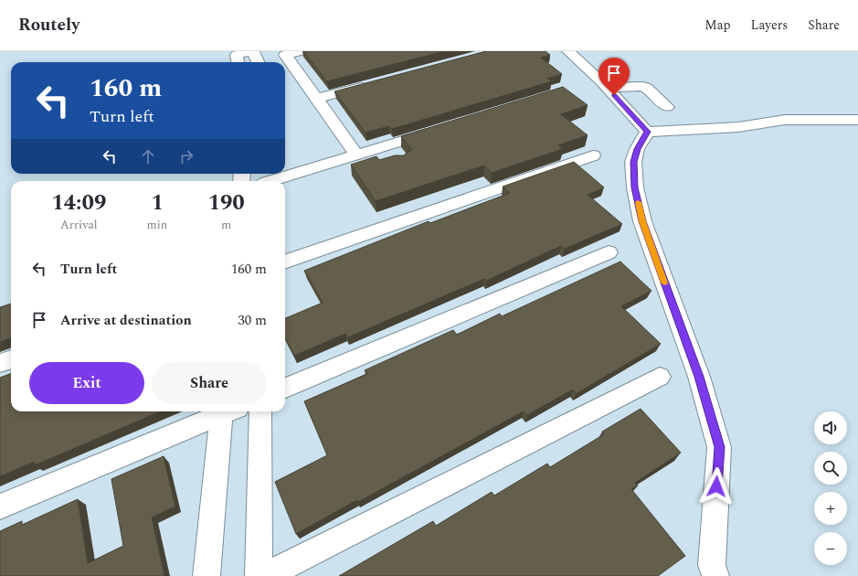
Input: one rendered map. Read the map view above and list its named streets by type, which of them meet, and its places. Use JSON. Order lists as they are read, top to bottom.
{
  "page": {
    "header": "Routely",
    "nav": ["Map", "Layers", "Share"],
    "turn": ["160 m", "Turn left"],
    "eta": [
      "14:09",
      "Arrival",
      "1",
      "min",
      "190",
      "m"
    ],
    "list": [
      {
        "name": "Turn left",
        "value": "160 m"
      },
      {
        "name": "Arrive at destination",
        "value": "30 m"
      }
    ],
    "buttons": ["Exit", "Share"],
    "map_buttons": ["+", "−"]
  }
}
